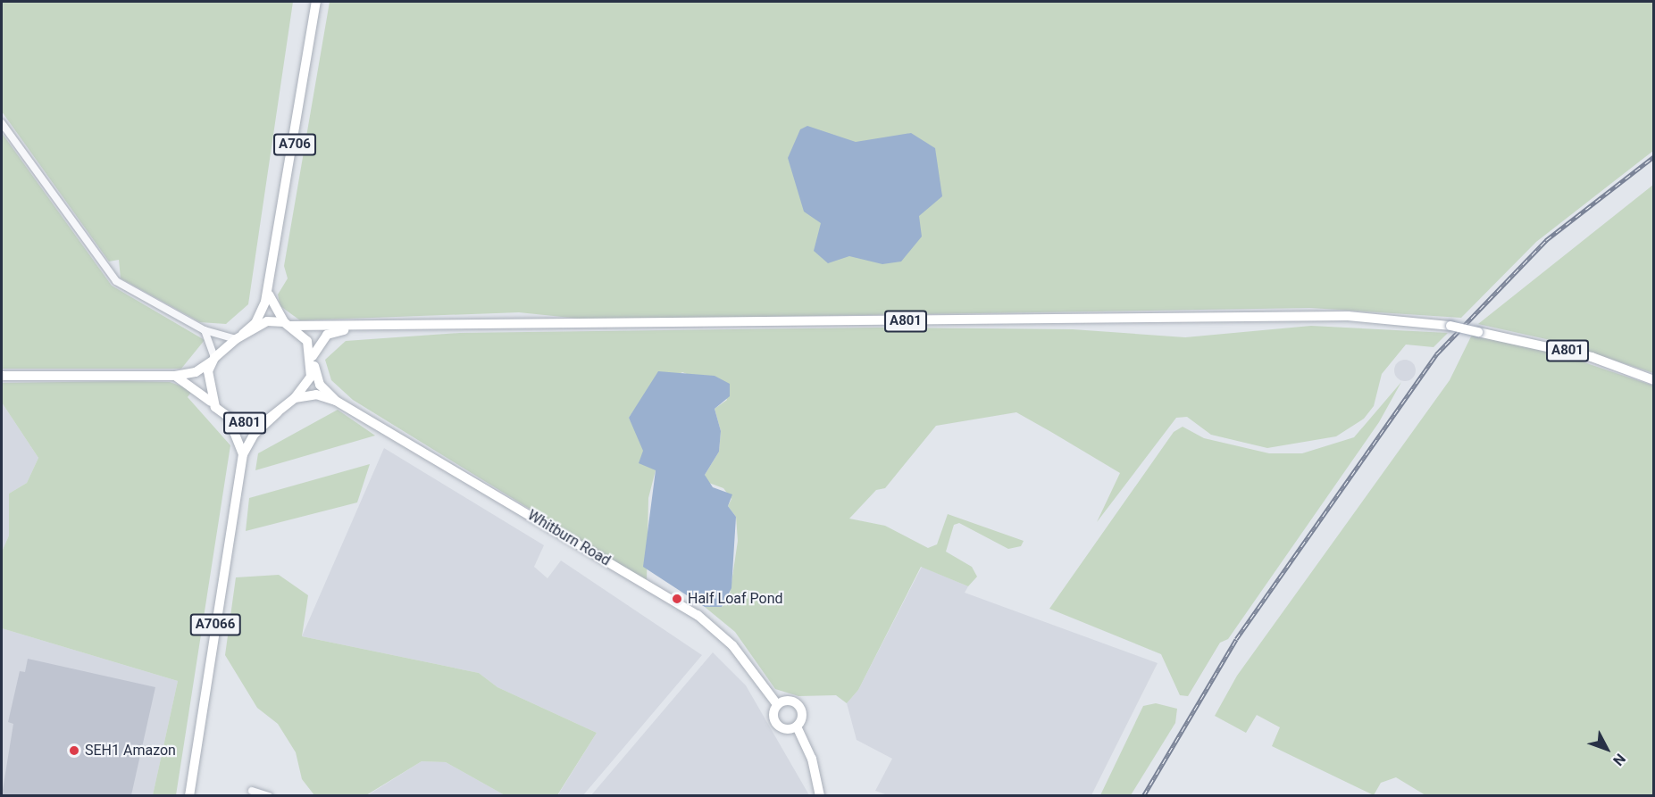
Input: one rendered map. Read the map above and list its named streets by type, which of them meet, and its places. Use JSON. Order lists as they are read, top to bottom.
{
  "streets": {
    "main road": [
      "A706",
      "A801",
      "Whitburn Road",
      "A7066"
    ]
  },
  "crossings": [
    ["A706", "A801"],
    ["A706", "Whitburn Road"],
    ["A706", "A7066"],
    ["A801", "Whitburn Road"],
    ["A801", "A7066"],
    ["Whitburn Road", "A7066"]
  ],
  "places": ["Half Loaf Pond", "SEH1 Amazon"],
  "north": "bottom right"
}
